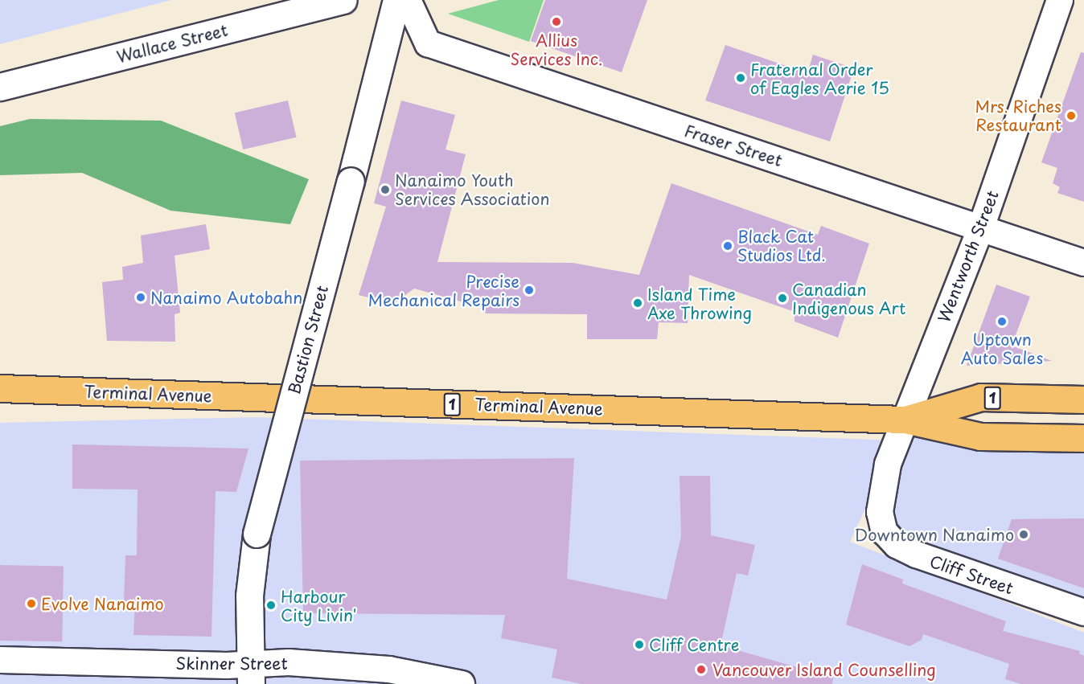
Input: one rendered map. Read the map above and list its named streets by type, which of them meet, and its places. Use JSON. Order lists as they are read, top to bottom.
{
  "streets": {
    "highway": ["Terminal Avenue", "1"],
    "street": [
      "Wallace Street",
      "Fraser Street",
      "Wentworth Street",
      "Bastion Street",
      "Cliff Street",
      "Skinner Street"
    ]
  },
  "crossings": [
    ["Fraser Street", "Wentworth Street"],
    ["Wentworth Street", "Terminal Avenue"],
    ["Wentworth Street", "Cliff Street"],
    ["Bastion Street", "Skinner Street"]
  ],
  "places": [
    "Allius Services Inc.",
    "Fraternal Order of Eagles Aerie 15",
    "Mrs. Riches Restaurant",
    "Nanaimo Youth Services Association",
    "Black Cat Studios Ltd.",
    "Precise Mechanical Repairs",
    "Nanaimo Autobahn",
    "Canadian Indigenous Art",
    "Island Time Axe Throwing",
    "Uptown Auto Sales",
    "Downtown Nanaimo",
    "Evolve Nanaimo",
    "Harbour City Livin'",
    "Cliff Centre",
    "Vancouver Island Counselling"
  ]
}
